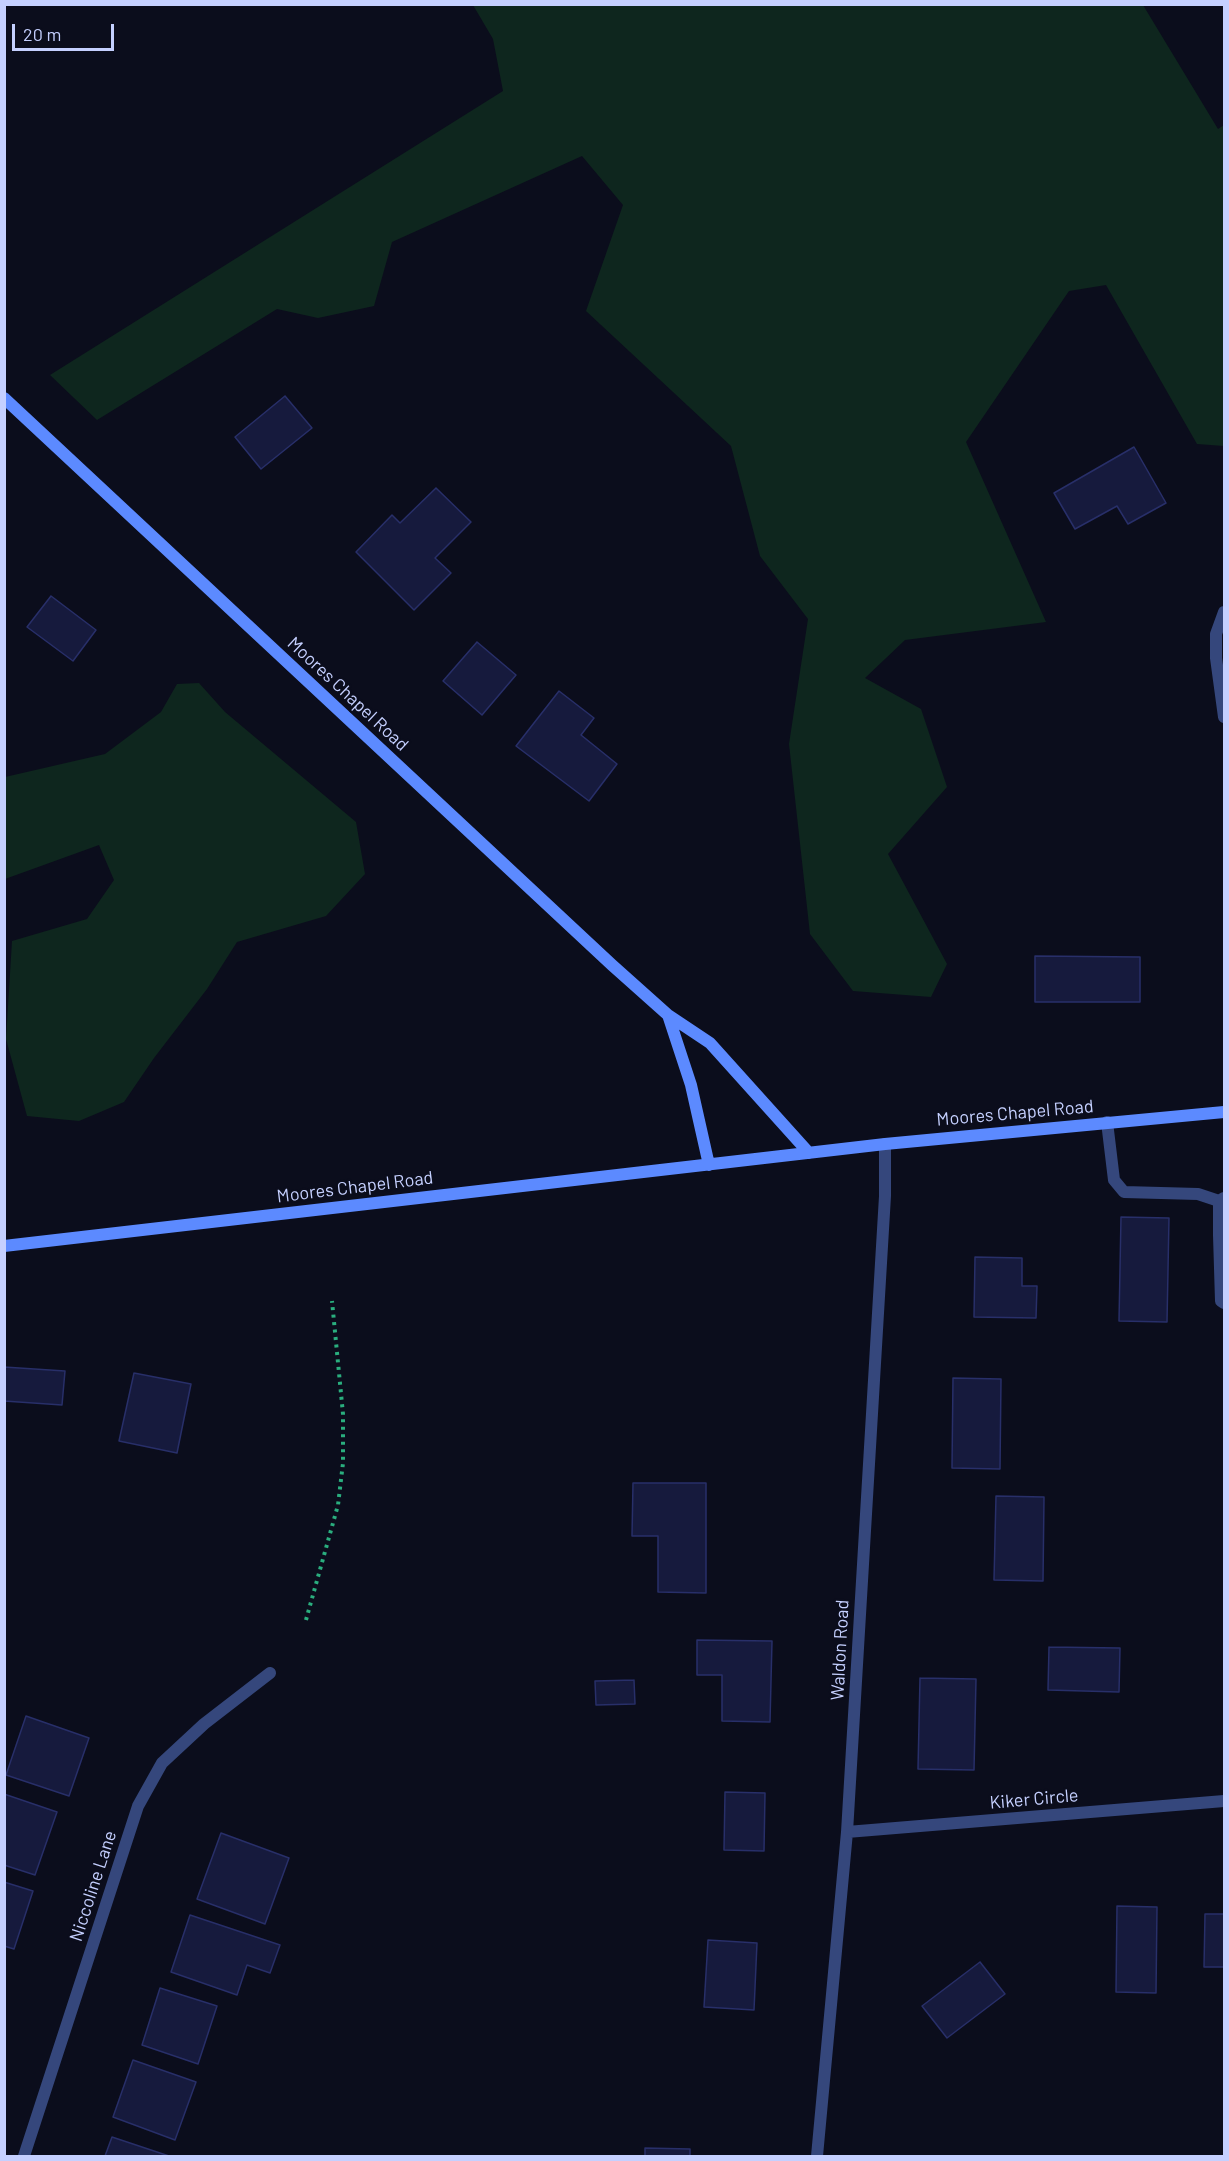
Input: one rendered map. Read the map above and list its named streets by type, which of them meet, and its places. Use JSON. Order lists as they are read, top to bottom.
{
  "streets": {
    "street": [
      "Moores Chapel Road",
      "Waldon Road",
      "Kiker Circle",
      "Niccoline Lane"
    ]
  },
  "crossings": [
    ["Moores Chapel Road", "Waldon Road"],
    ["Waldon Road", "Kiker Circle"]
  ],
  "scale_bar": "20 m"
}
